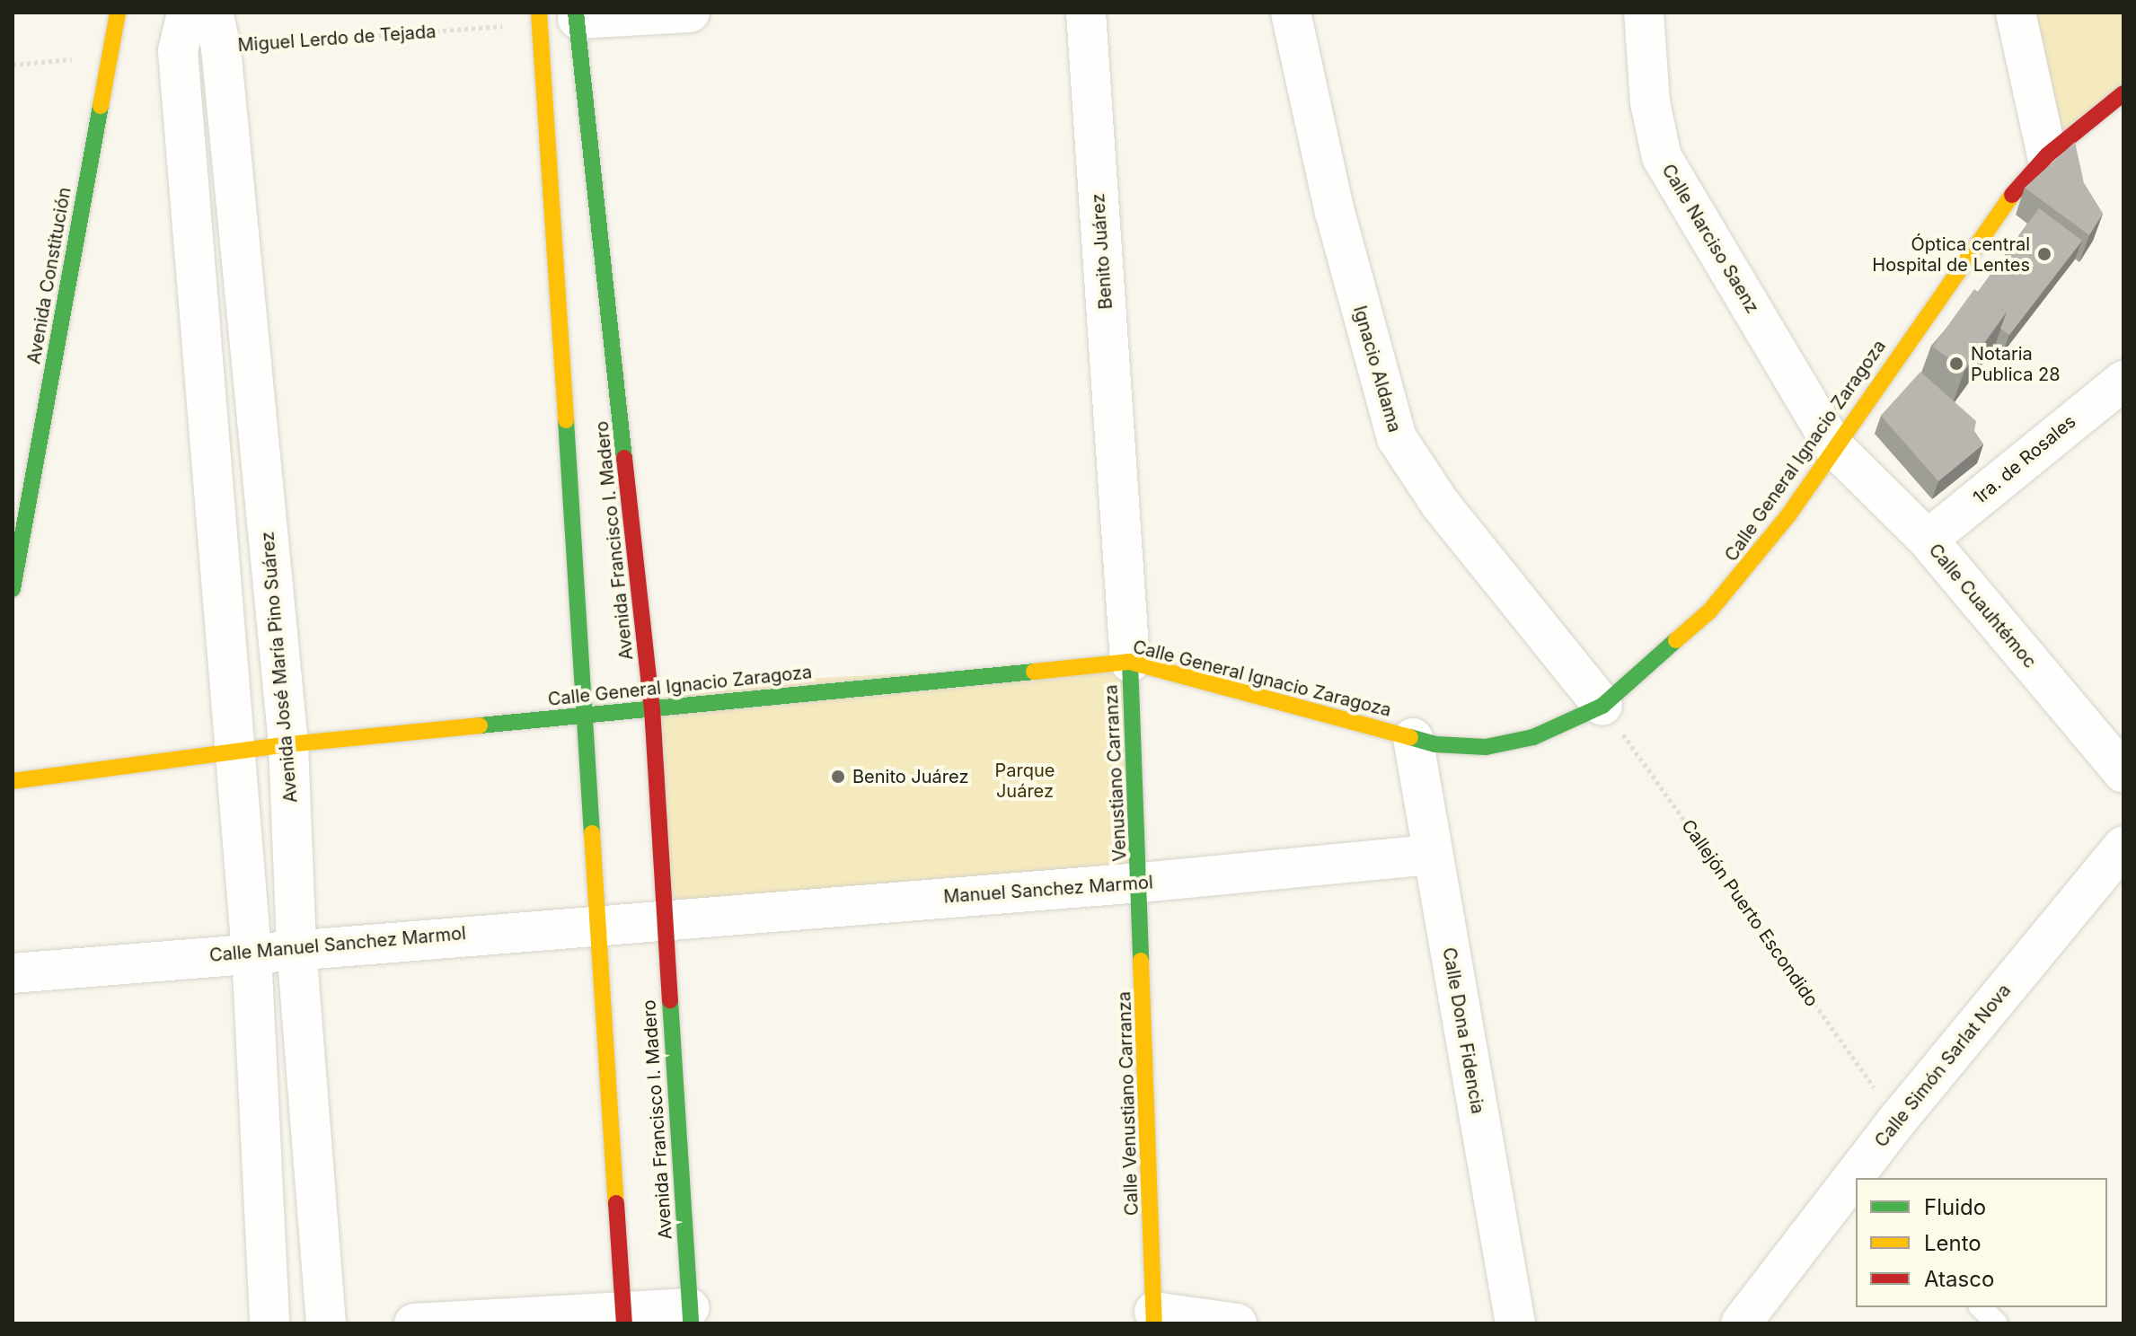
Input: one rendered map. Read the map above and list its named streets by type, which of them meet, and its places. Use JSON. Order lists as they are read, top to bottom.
{
  "streets": {
    "street": [
      "Calle Narciso Saenz",
      "Benito Juárez",
      "Avenida Constitución",
      "Ignacio Aldama",
      "Calle General Ignacio Zaragoza",
      "1ra. de Rosales",
      "Avenida Francisco I. Madero",
      "Calle Cuauhtémoc",
      "Avenida José María Pino Suárez",
      "Venustiano Carranza",
      "Manuel Sanchez Marmol",
      "Calle Manuel Sanchez Marmol",
      "Calle Dona Fidencia",
      "Calle Simón Sarlat Nova",
      "Calle Venustiano Carranza"
    ],
    "path": ["Miguel Lerdo de Tejada", "Callejón Puerto Escondido"]
  },
  "crossings": [
    ["Miguel Lerdo de Tejada", "Avenida Francisco I. Madero"],
    ["Miguel Lerdo de Tejada", "Avenida José María Pino Suárez"],
    ["Calle Narciso Saenz", "Calle General Ignacio Zaragoza"],
    ["Calle Narciso Saenz", "Calle Cuauhtémoc"],
    ["Benito Juárez", "Calle General Ignacio Zaragoza"],
    ["Benito Juárez", "Venustiano Carranza"],
    ["Ignacio Aldama", "Calle General Ignacio Zaragoza"],
    ["Ignacio Aldama", "Callejón Puerto Escondido"],
    ["Calle General Ignacio Zaragoza", "Avenida Francisco I. Madero"],
    ["Calle General Ignacio Zaragoza", "Calle Cuauhtémoc"],
    ["Calle General Ignacio Zaragoza", "Avenida José María Pino Suárez"],
    ["Calle General Ignacio Zaragoza", "Venustiano Carranza"],
    ["Calle General Ignacio Zaragoza", "Callejón Puerto Escondido"],
    ["Calle General Ignacio Zaragoza", "Calle Dona Fidencia"],
    ["1ra. de Rosales", "Calle Cuauhtémoc"],
    ["Avenida Francisco I. Madero", "Manuel Sanchez Marmol"],
    ["Avenida Francisco I. Madero", "Calle Manuel Sanchez Marmol"],
    ["Avenida José María Pino Suárez", "Calle Manuel Sanchez Marmol"],
    ["Venustiano Carranza", "Manuel Sanchez Marmol"],
    ["Venustiano Carranza", "Calle Venustiano Carranza"],
    ["Manuel Sanchez Marmol", "Calle Manuel Sanchez Marmol"],
    ["Manuel Sanchez Marmol", "Calle Dona Fidencia"],
    ["Manuel Sanchez Marmol", "Calle Venustiano Carranza"],
    ["Callejón Puerto Escondido", "Calle Simón Sarlat Nova"]
  ],
  "parks": ["Parque Juárez"],
  "places": ["Óptica central Hospital de Lentes", "Notaria Publica 28", "Benito Juárez"],
  "legend": ["Fluido", "Lento", "Atasco"]
}
